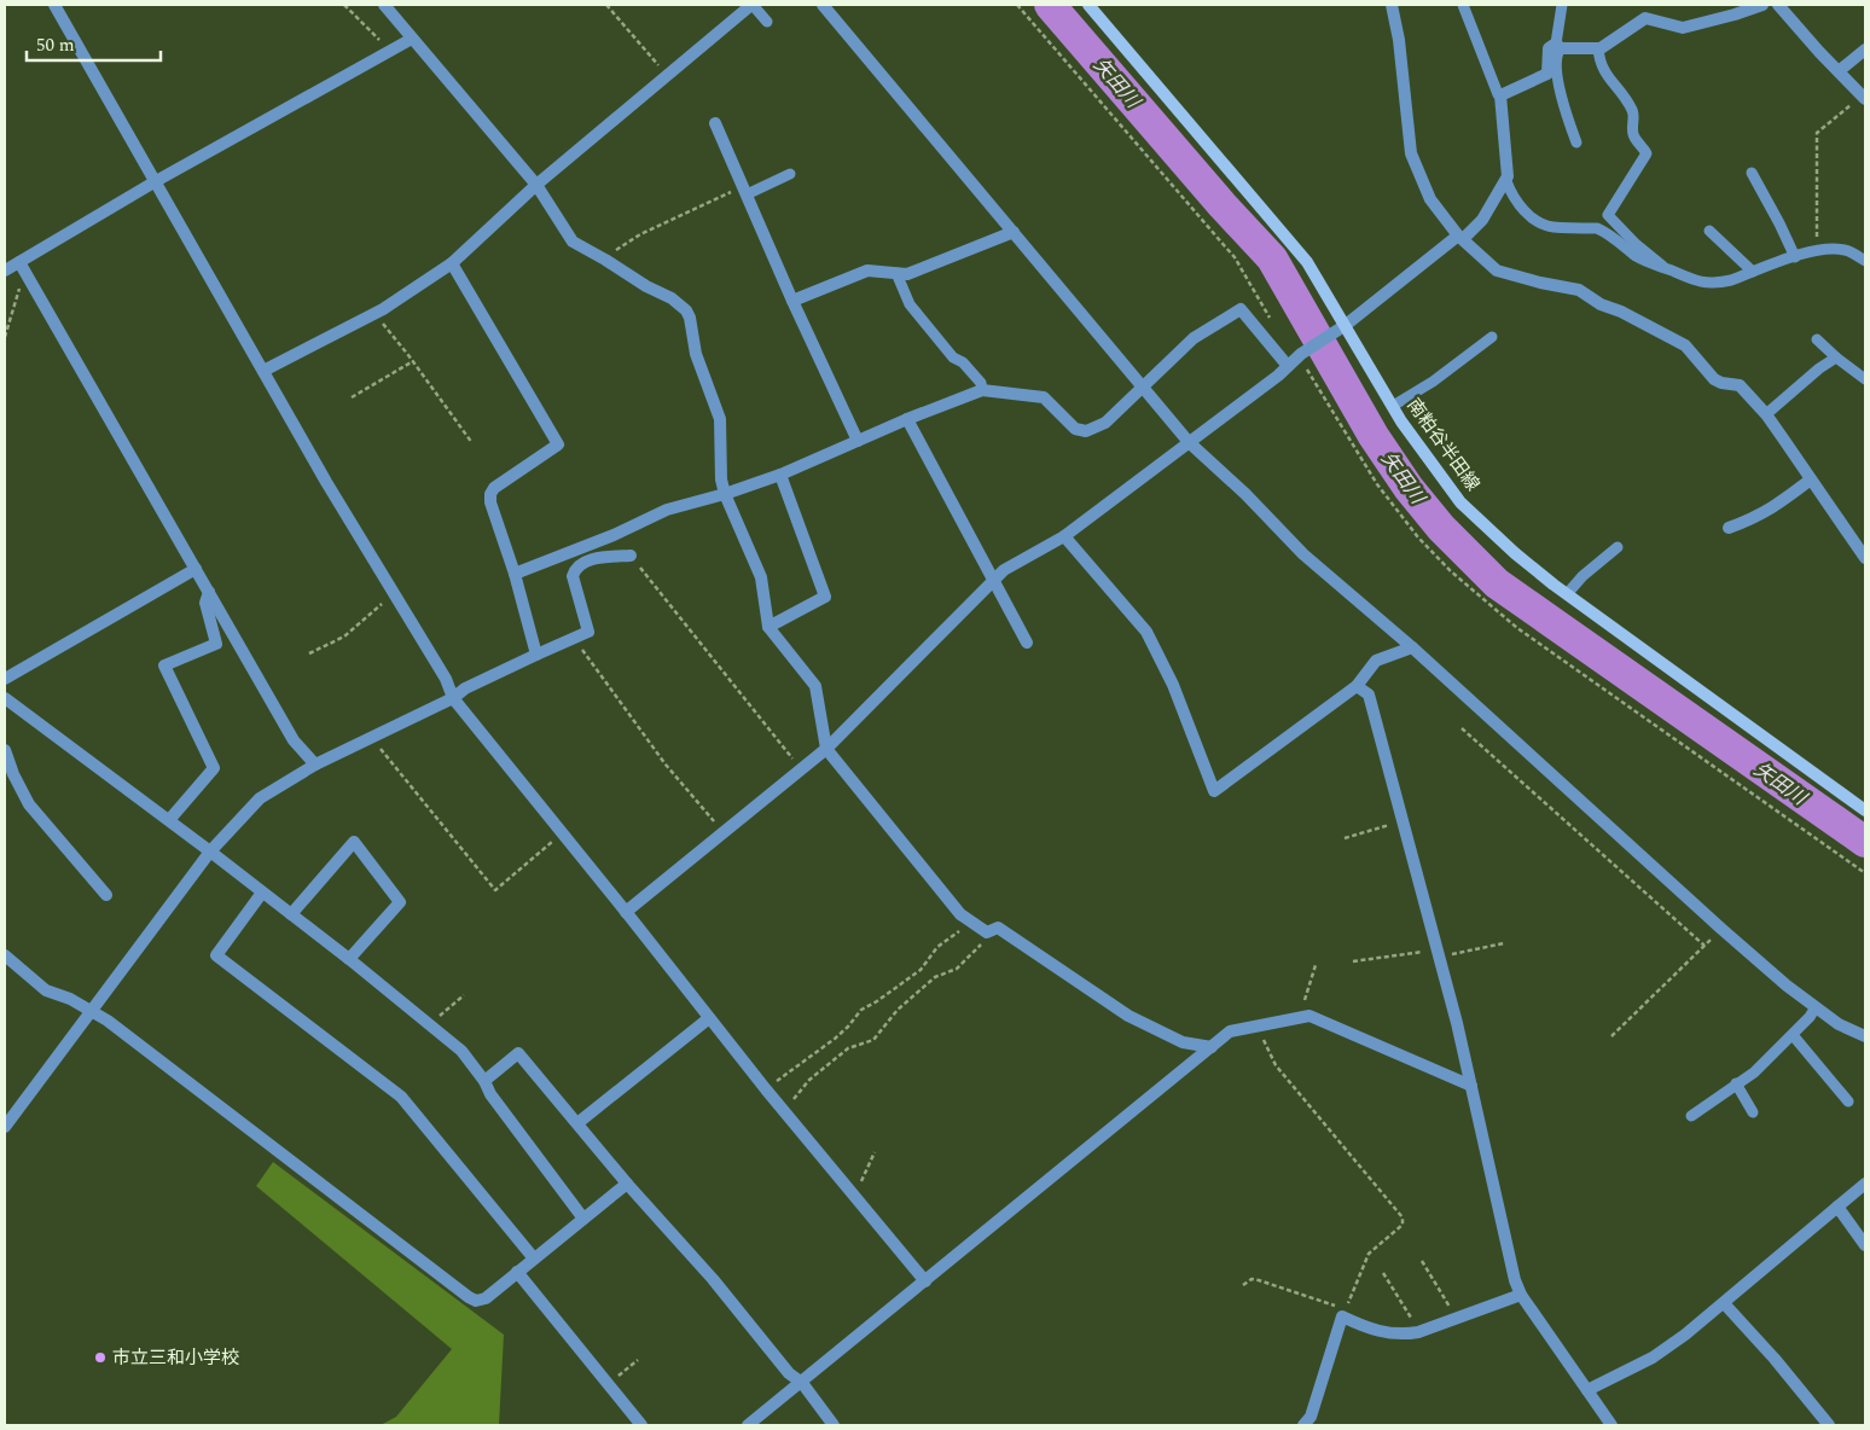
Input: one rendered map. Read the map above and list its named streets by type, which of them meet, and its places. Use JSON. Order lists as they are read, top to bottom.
{
  "streets": {
    "main road": ["南粕谷半田線"]
  },
  "water": ["矢田川"],
  "places": ["市立三和小学校"],
  "scale_bar": "50 m"
}
